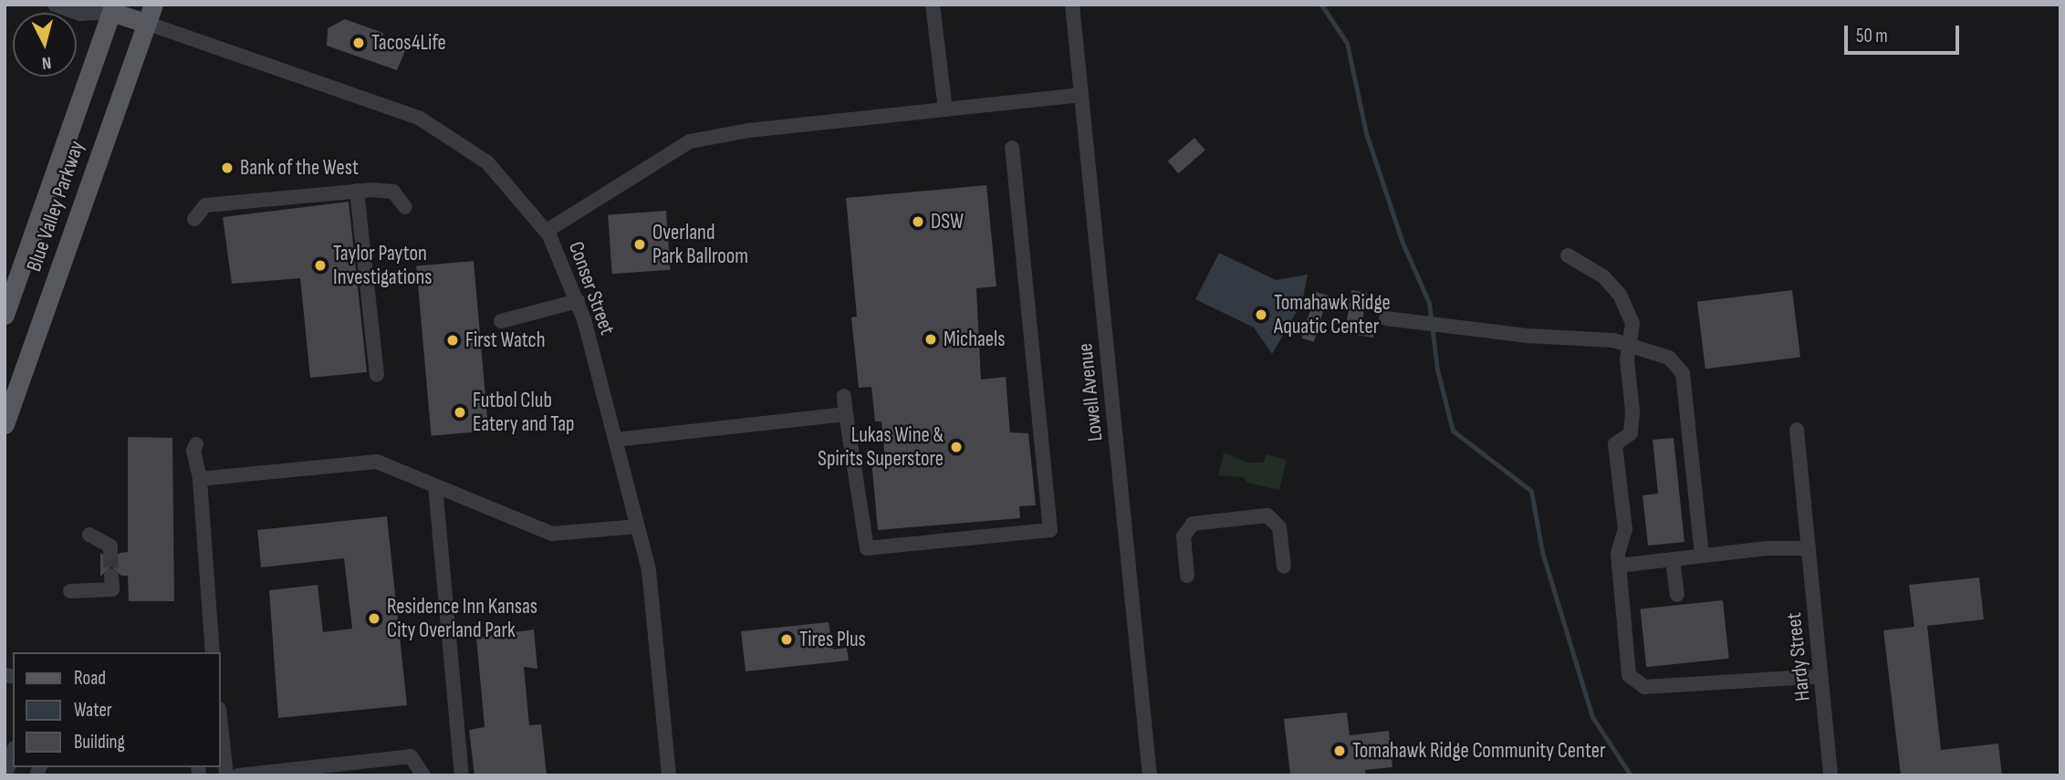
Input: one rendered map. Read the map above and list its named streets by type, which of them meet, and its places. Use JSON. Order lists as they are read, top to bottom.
{
  "streets": {
    "main road": ["Blue Valley Parkway"],
    "street": ["Conser Street", "Lowell Avenue", "Hardy Street"]
  },
  "crossings": [
    ["Blue Valley Parkway", "Conser Street"]
  ],
  "places": [
    "Tacos4Life",
    "Bank of the West",
    "DSW",
    "Overland Park Ballroom",
    "Taylor Payton Investigations",
    "Tomahawk Ridge Aquatic Center",
    "Michaels",
    "First Watch",
    "Futbol Club Eatery and Tap",
    "Lukas Wine & Spirits Superstore",
    "Residence Inn Kansas City Overland Park",
    "Tires Plus",
    "Tomahawk Ridge Community Center"
  ],
  "legend": ["Road", "Water", "Building"],
  "scale_bar": "50 m",
  "north": "bottom"
}
